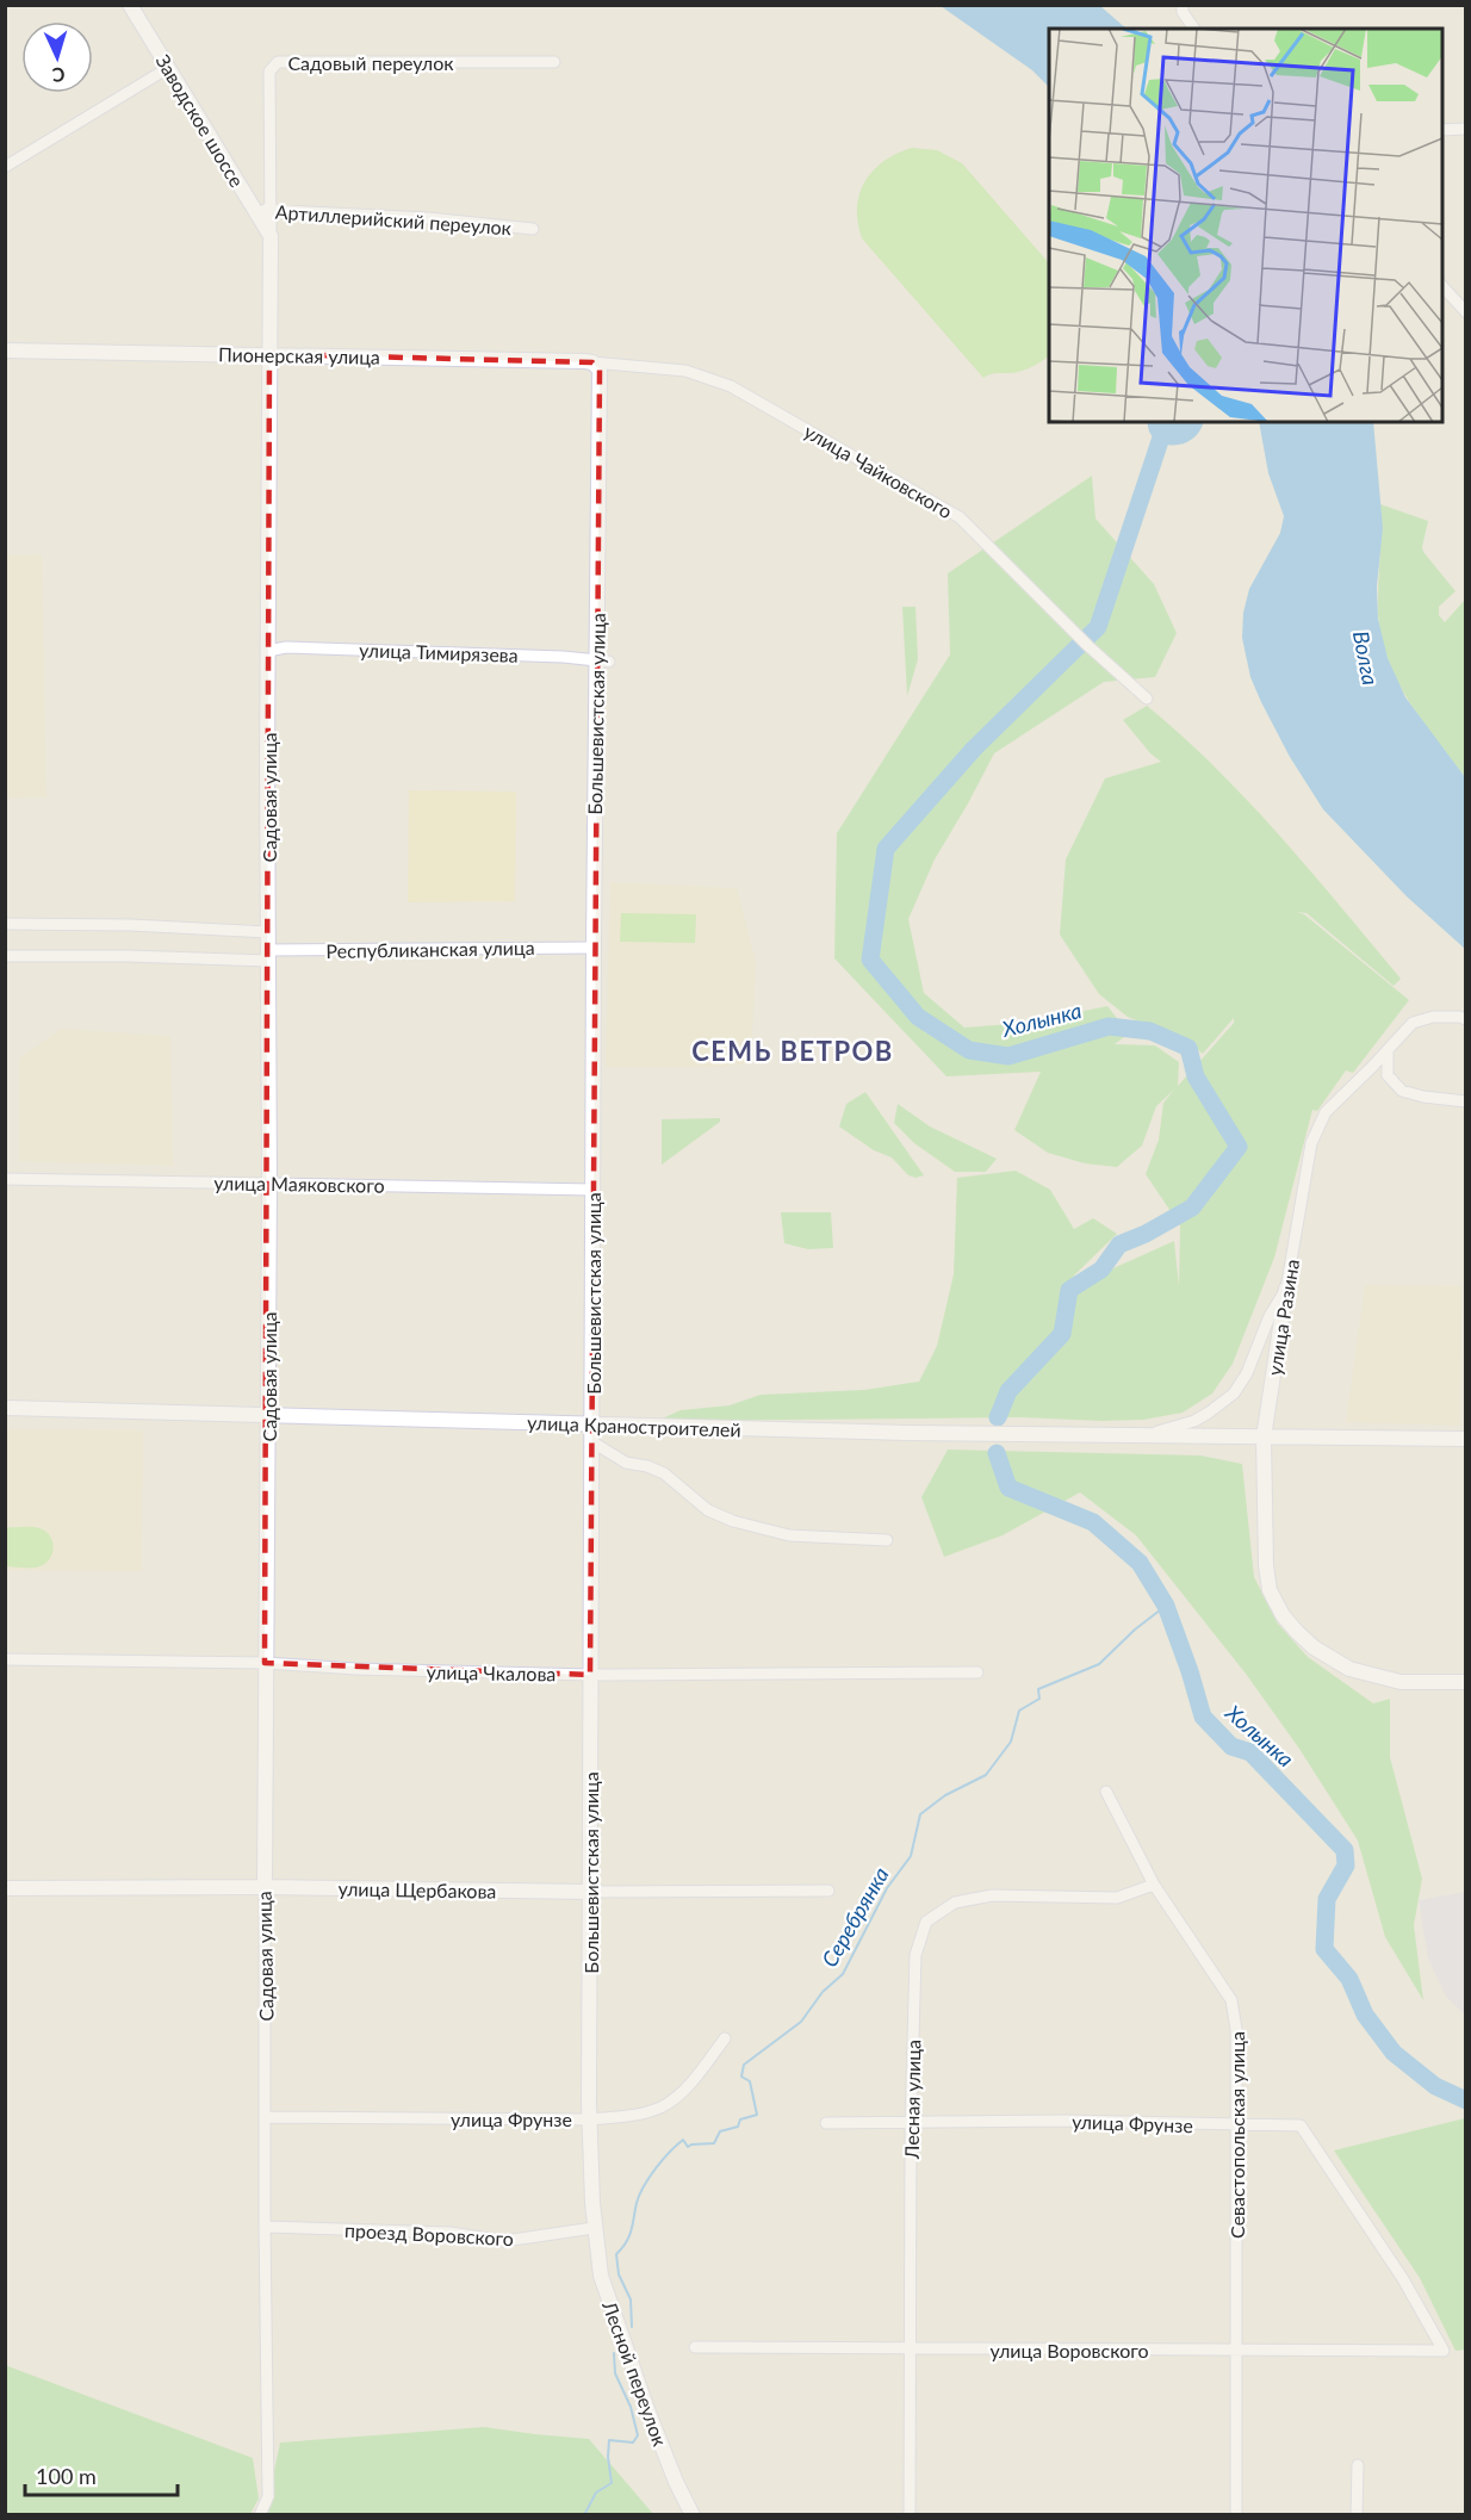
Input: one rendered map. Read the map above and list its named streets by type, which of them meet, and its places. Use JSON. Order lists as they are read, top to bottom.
{
  "streets": {
    "street": [
      "Садовый переулок",
      "Заводское шоссе",
      "Артиллерийский переулок",
      "Пионерская улица",
      "улица Чайковского",
      "улица Тимирязева",
      "Большевистская улица",
      "Садовая улица",
      "Республиканская улица",
      "улица Маяковского",
      "улица Разина",
      "улица Краностроителей",
      "улица Чкалова",
      "улица Щербакова",
      "Лесная улица",
      "улица Фрунзе",
      "Севастопольская улица",
      "проезд Воровского",
      "улица Воровского",
      "Лесной переулок"
    ]
  },
  "crossings": [
    ["Садовый переулок", "Заводское шоссе"],
    ["Садовый переулок", "Артиллерийский переулок"],
    ["Заводское шоссе", "Артиллерийский переулок"],
    ["Заводское шоссе", "Садовая улица"],
    ["Пионерская улица", "улица Чайковского"],
    ["Пионерская улица", "Большевистская улица"],
    ["Пионерская улица", "Садовая улица"],
    ["улица Чайковского", "Большевистская улица"],
    ["улица Тимирязева", "Большевистская улица"],
    ["улица Тимирязева", "Садовая улица"],
    ["Большевистская улица", "Республиканская улица"],
    ["Большевистская улица", "улица Маяковского"],
    ["Большевистская улица", "улица Краностроителей"],
    ["Большевистская улица", "улица Чкалова"],
    ["Большевистская улица", "улица Щербакова"],
    ["Большевистская улица", "улица Фрунзе"],
    ["Большевистская улица", "проезд Воровского"],
    ["Большевистская улица", "Лесной переулок"],
    ["Садовая улица", "Республиканская улица"],
    ["Садовая улица", "улица Маяковского"],
    ["Садовая улица", "улица Краностроителей"],
    ["Садовая улица", "улица Чкалова"],
    ["Садовая улица", "улица Щербакова"],
    ["Садовая улица", "улица Фрунзе"],
    ["Садовая улица", "проезд Воровского"],
    ["улица Разина", "улица Краностроителей"],
    ["Лесная улица", "улица Фрунзе"],
    ["Лесная улица", "Севастопольская улица"],
    ["Лесная улица", "улица Воровского"],
    ["улица Фрунзе", "Севастопольская улица"],
    ["улица Фрунзе", "улица Воровского"],
    ["Севастопольская улица", "улица Воровского"],
    ["проезд Воровского", "Лесной переулок"]
  ],
  "districts": ["СЕМЬ ВЕТРОВ"],
  "water": ["Волга", "Холынка", "Серебрянка"],
  "scale_bar": "100 m",
  "north": "bottom"
}
